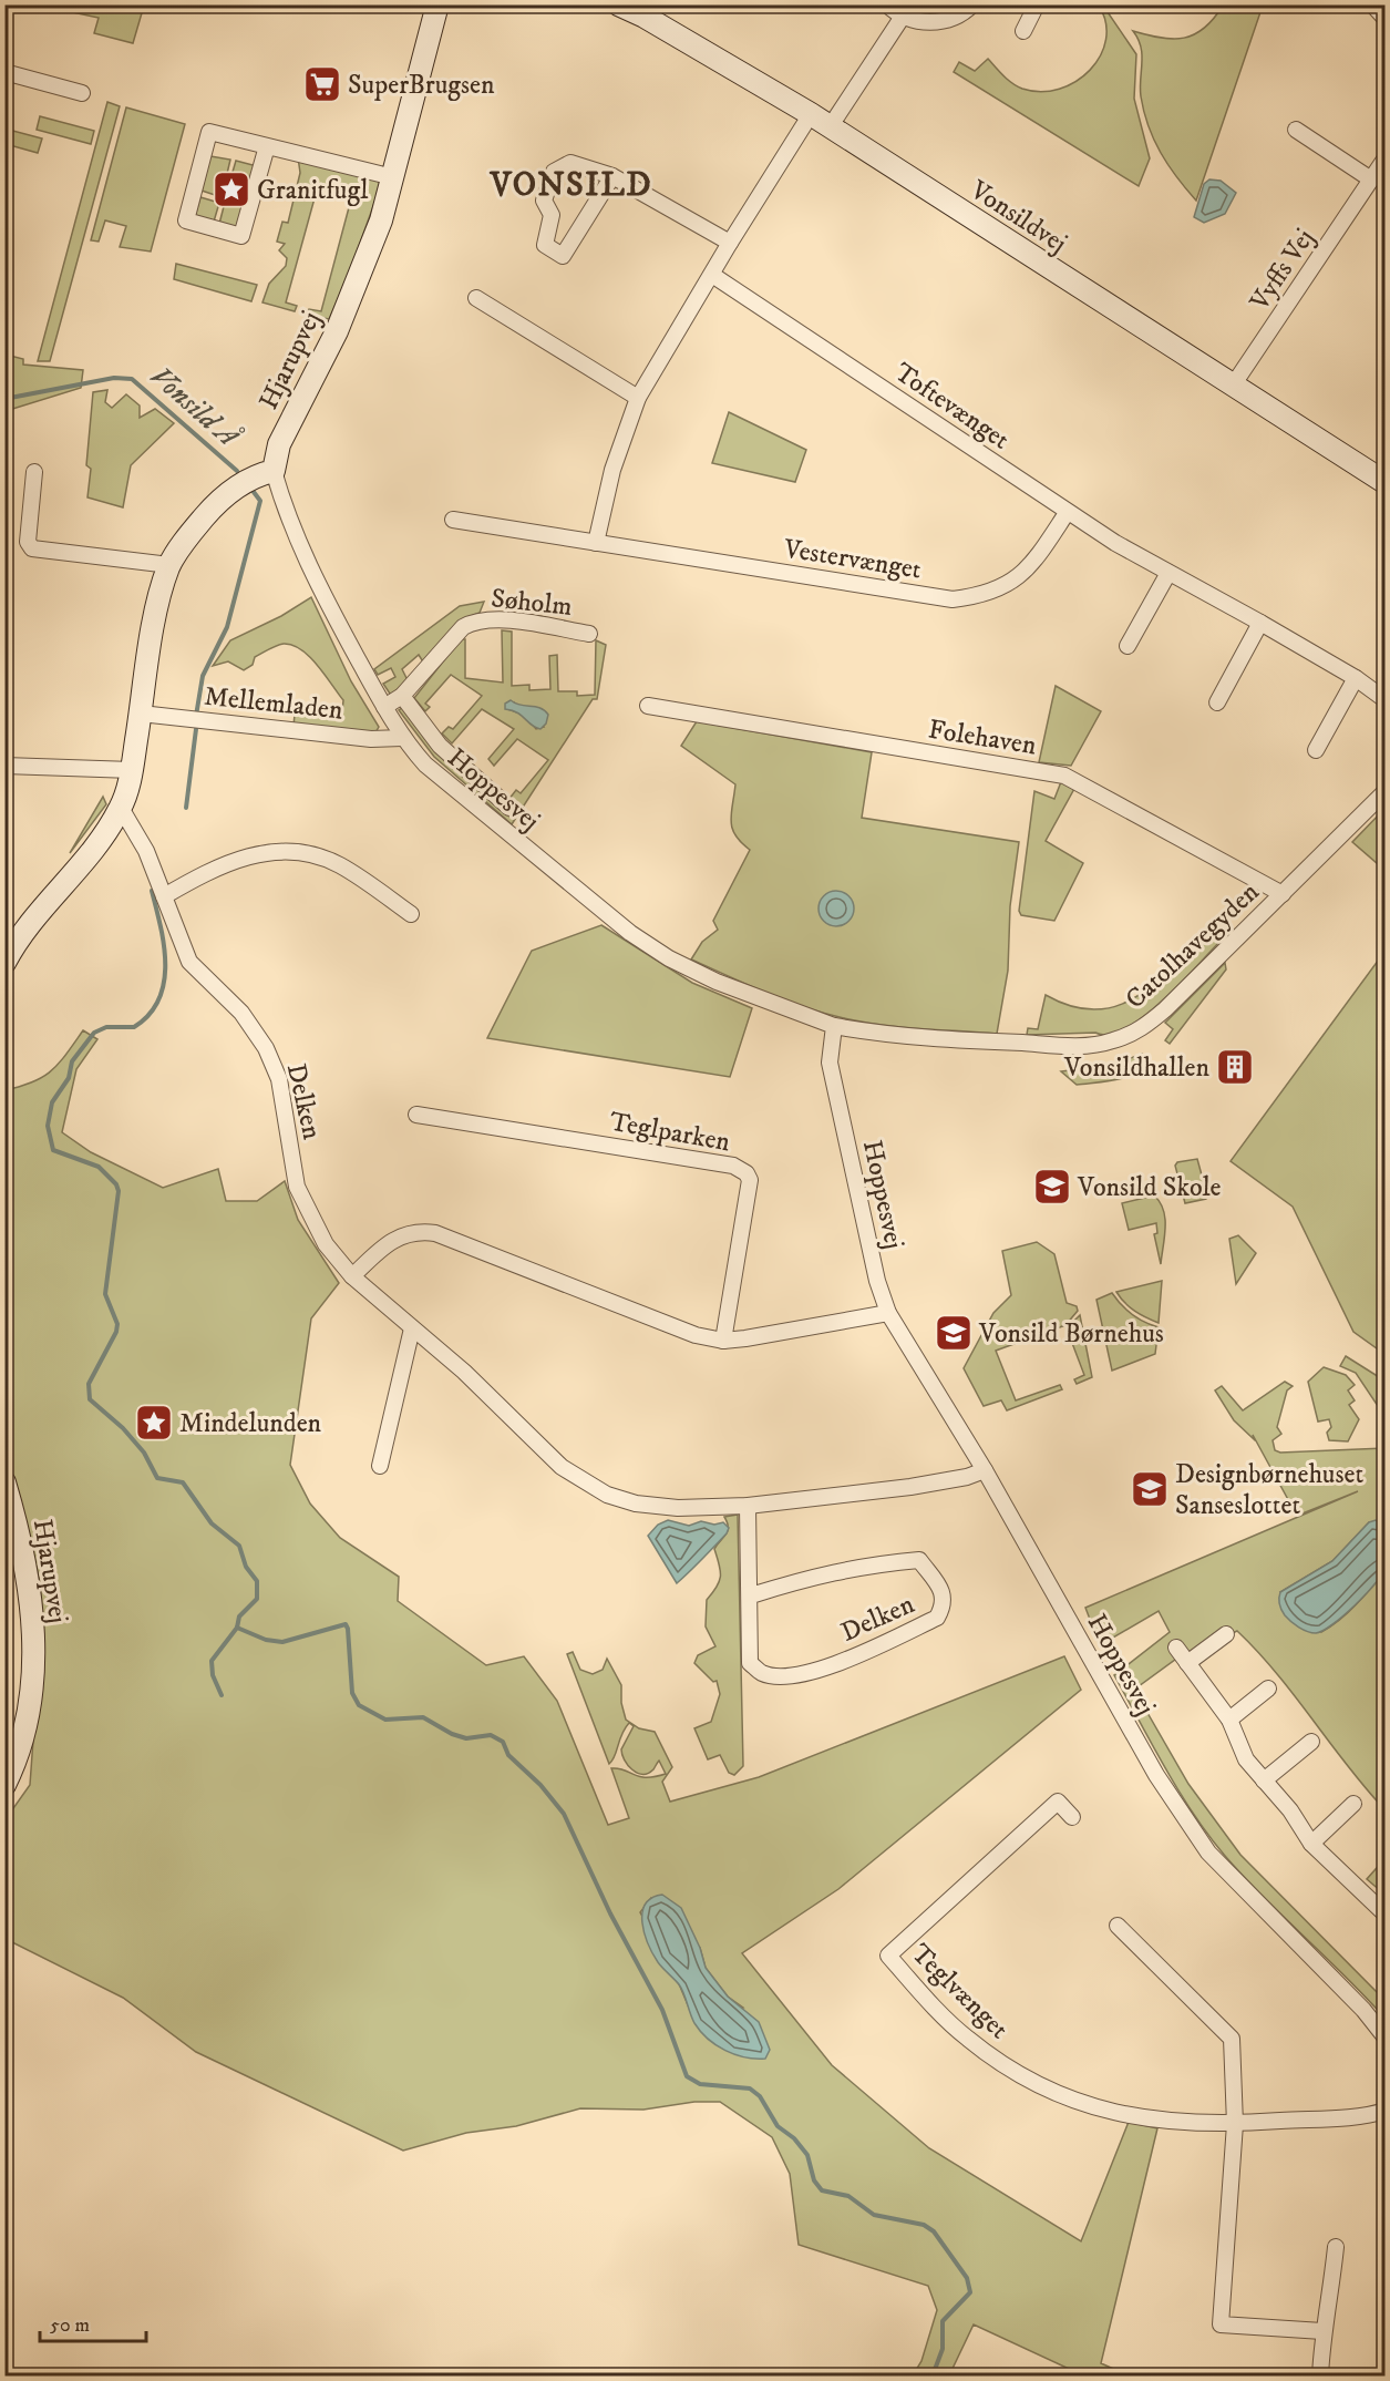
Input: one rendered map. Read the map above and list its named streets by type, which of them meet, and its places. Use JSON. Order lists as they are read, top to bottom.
{
  "streets": {
    "street": [
      "Vonsildvej",
      "Vyffs Vej",
      "Hjarupvej",
      "Toftevænget",
      "Vestervænget",
      "Søholm",
      "Mellemladen",
      "Folehaven",
      "Hoppesvej",
      "Catolhavegyden",
      "Delken",
      "Teglparken",
      "Teglvænget"
    ]
  },
  "crossings": [
    ["Vonsildvej", "Vyffs Vej"],
    ["Hjarupvej", "Hoppesvej"],
    ["Toftevænget", "Vestervænget"],
    ["Søholm", "Hoppesvej"],
    ["Mellemladen", "Hoppesvej"],
    ["Folehaven", "Catolhavegyden"],
    ["Hoppesvej", "Catolhavegyden"],
    ["Hoppesvej", "Delken"]
  ],
  "districts": ["VONSILD"],
  "water": ["Vonsild Å"],
  "places": {
    "supermarket": ["SuperBrugsen"],
    "place": ["Granitfugl", "Mindelunden"],
    "building": ["Vonsildhallen"],
    "school or university": ["Vonsild Skole", "Vonsild Børnehus", "Designbørnehuset Sanseslottet"]
  },
  "scale_bar": "50 m"
}
